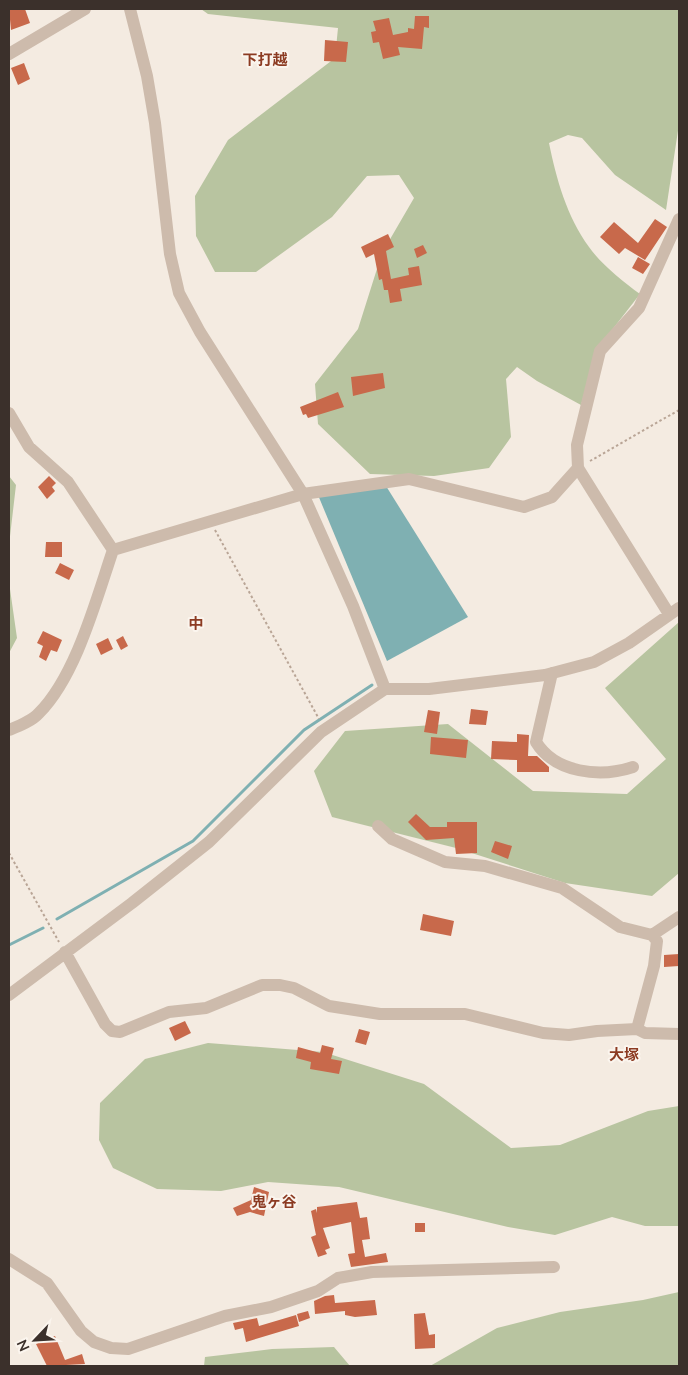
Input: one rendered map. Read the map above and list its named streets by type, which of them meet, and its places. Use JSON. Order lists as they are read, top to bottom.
{
  "districts": [
    "下打越",
    "中",
    "大塚",
    "鬼ヶ谷"
  ],
  "north": "bottom left"
}
